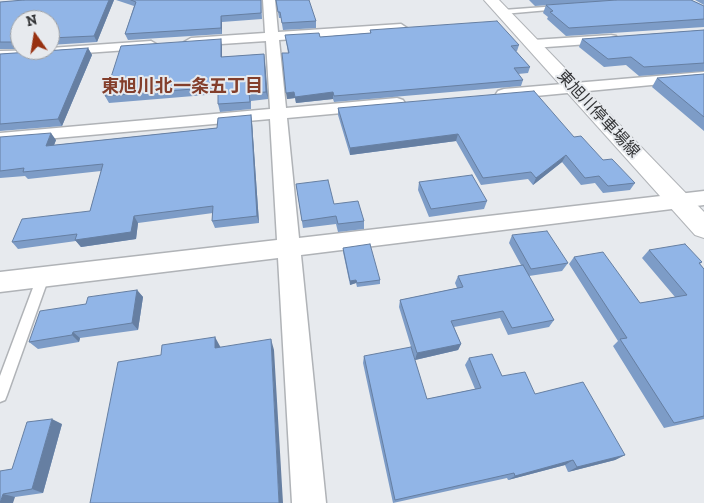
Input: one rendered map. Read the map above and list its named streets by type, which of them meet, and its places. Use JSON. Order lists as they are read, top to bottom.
{
  "streets": {
    "main road": ["東旭川停車場線"]
  },
  "districts": ["東旭川北一条五丁目"],
  "north": "top"
}
